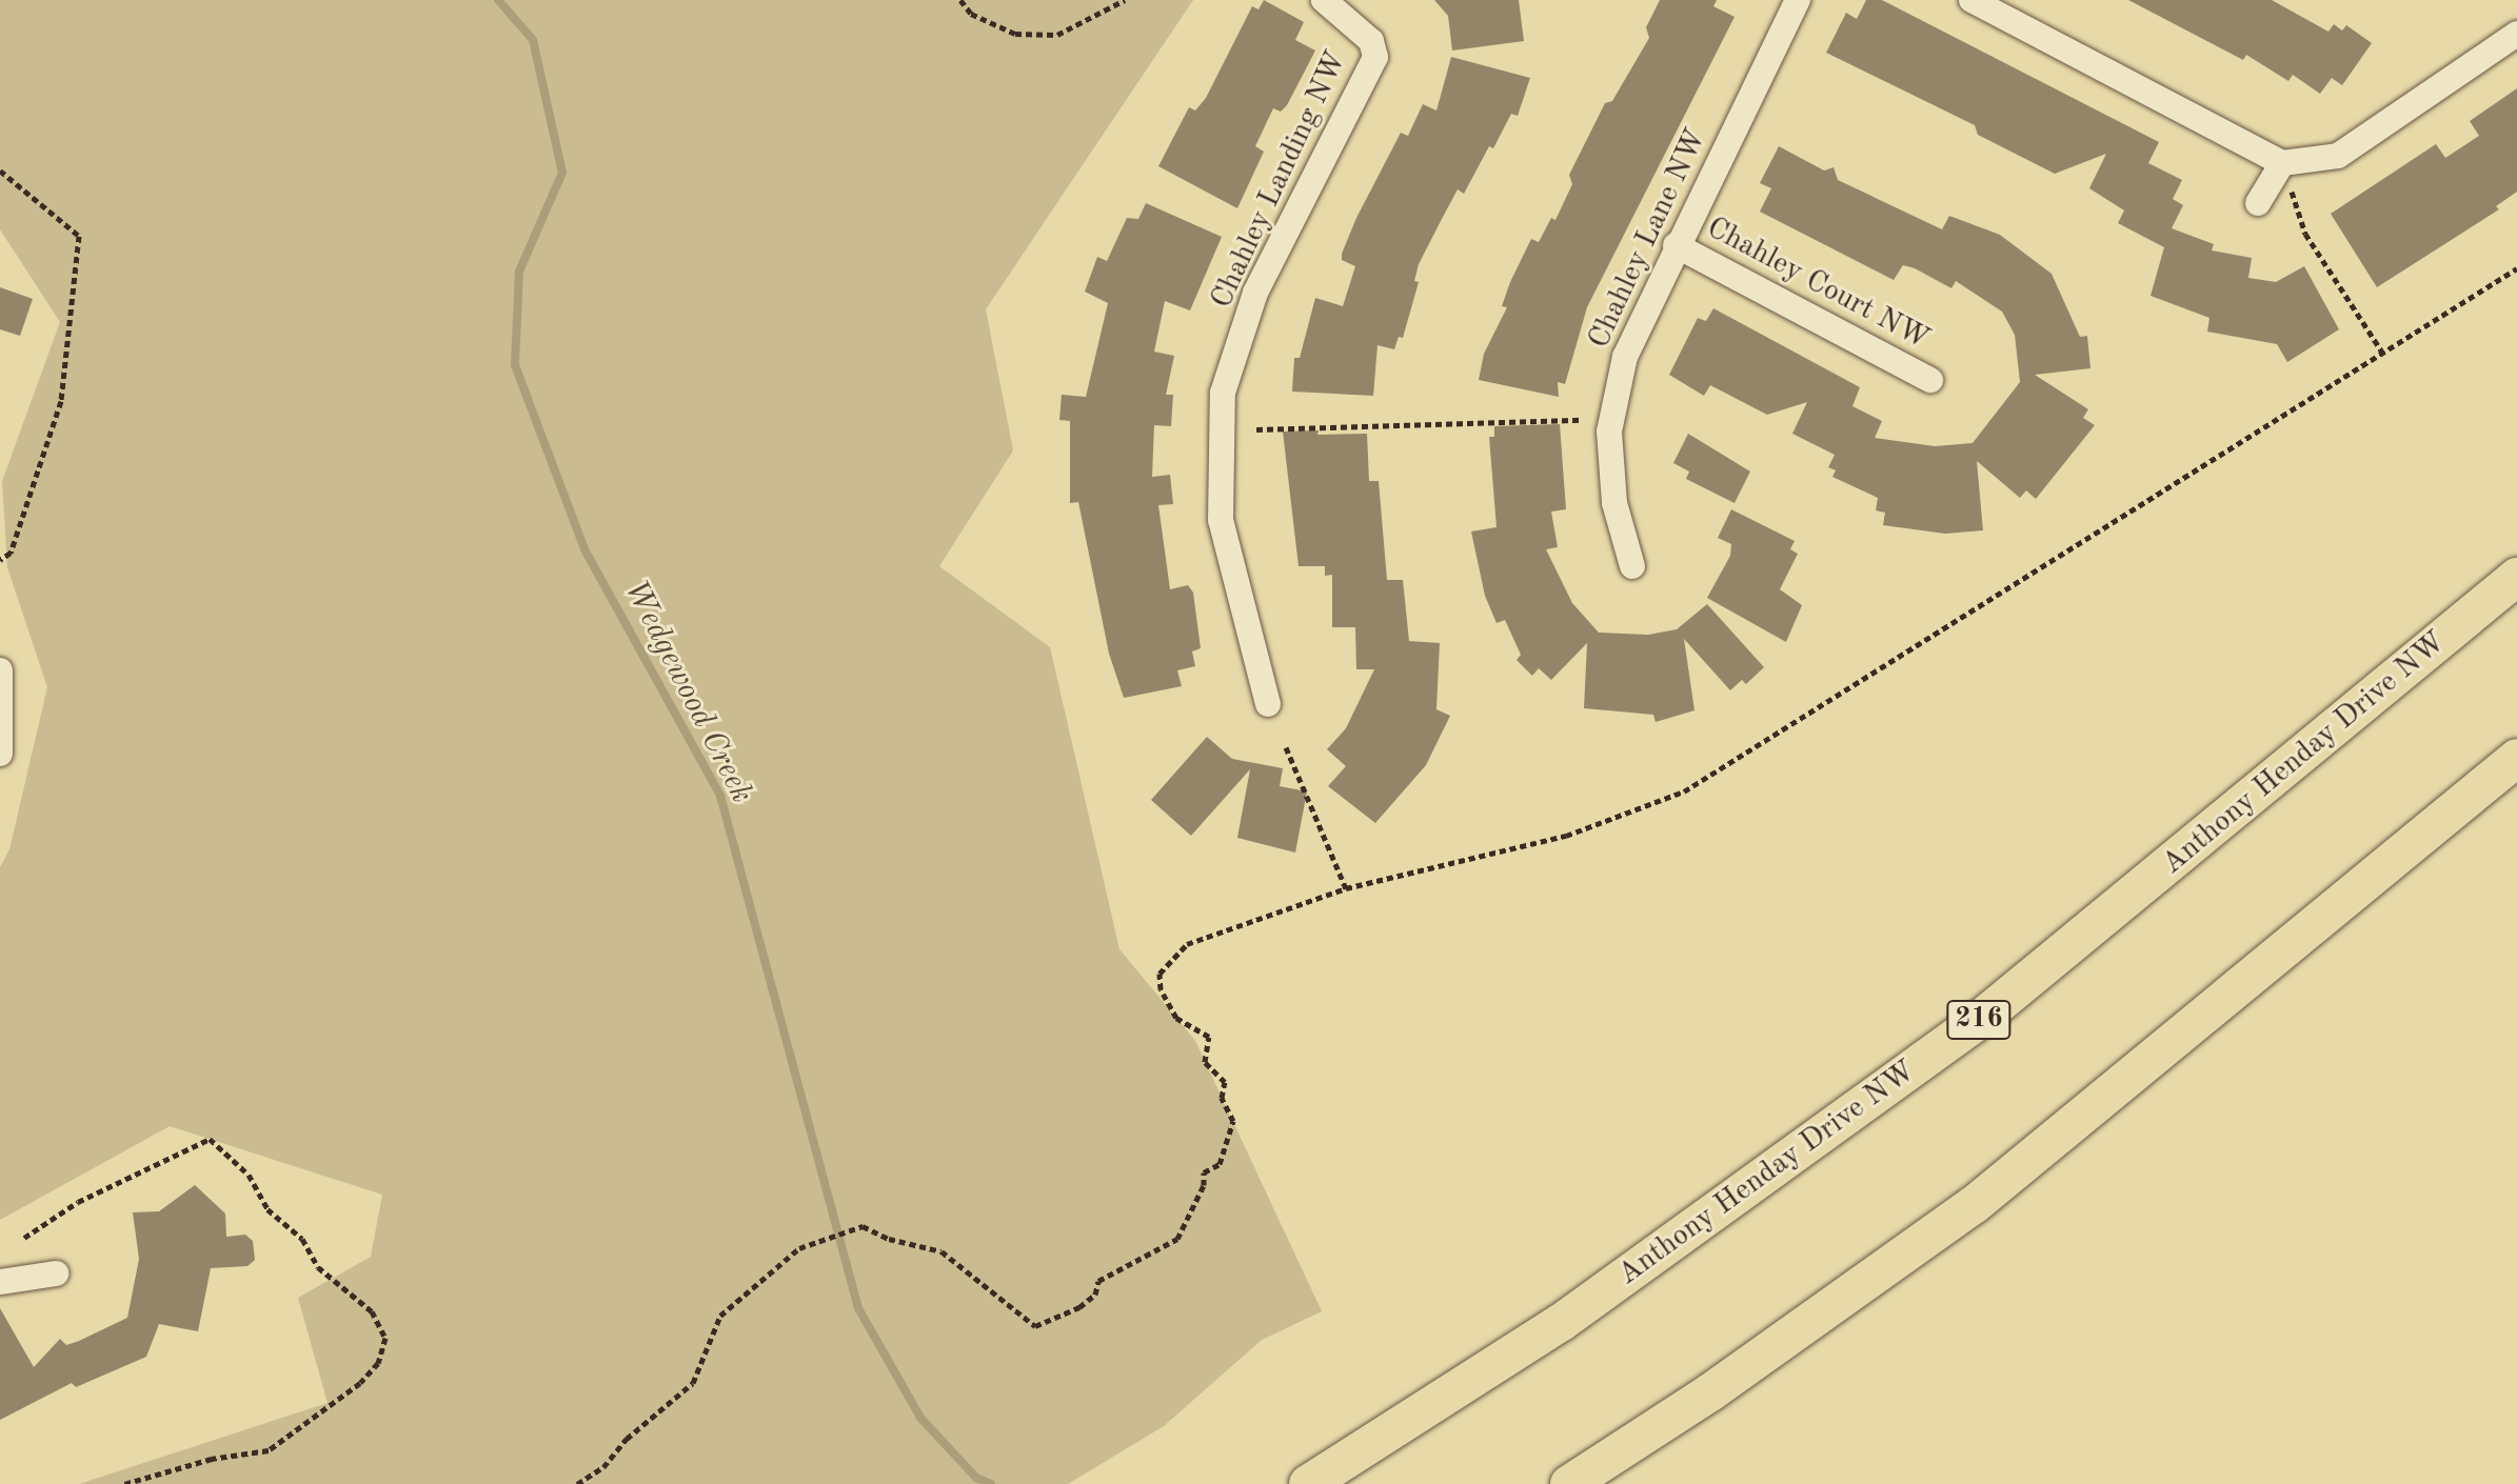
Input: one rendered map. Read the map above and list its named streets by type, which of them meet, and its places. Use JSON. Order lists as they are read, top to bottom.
{
  "streets": {
    "highway": ["Anthony Henday Drive NW", "216"],
    "street": ["Chahley Landing NW", "Chahley Lane NW", "Chahley Court NW"]
  },
  "crossings": [
    ["Chahley Lane NW", "Chahley Court NW"]
  ],
  "water": ["Wedgewood Creek"]
}
